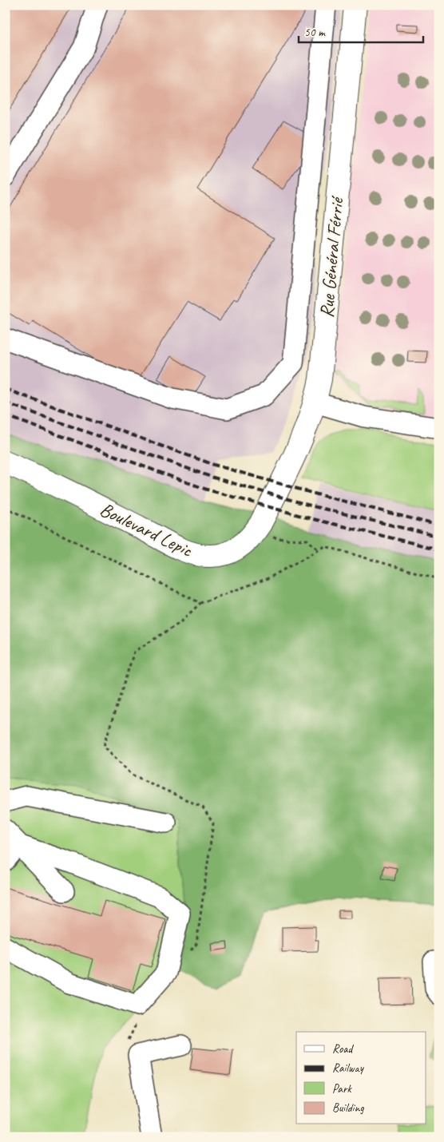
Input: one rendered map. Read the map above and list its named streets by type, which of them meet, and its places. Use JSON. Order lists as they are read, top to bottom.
{
  "streets": {
    "main road": ["Rue Général Férrié", "Boulevard Lepic"]
  },
  "crossings": [
    ["Rue Général Férrié", "Boulevard Lepic"]
  ],
  "legend": [
    "Road",
    "Railway",
    "Park",
    "Building"
  ],
  "scale_bar": "50 m"
}
